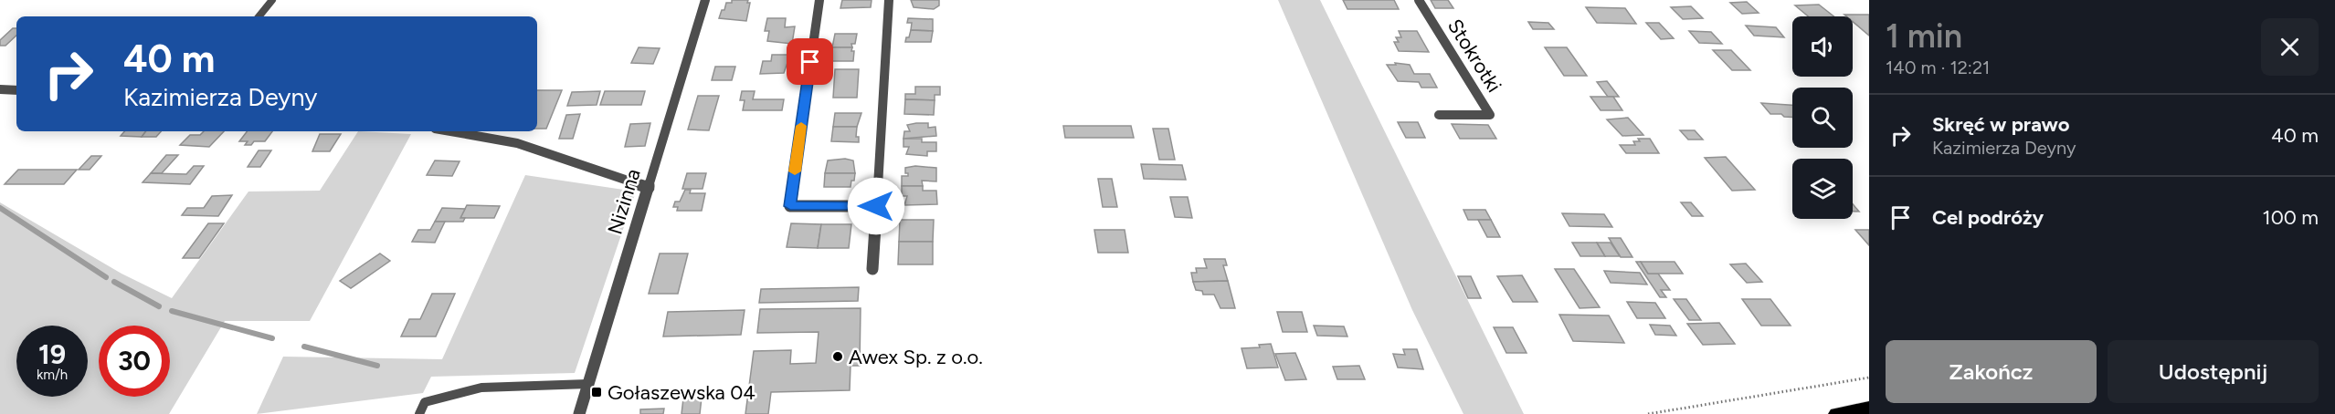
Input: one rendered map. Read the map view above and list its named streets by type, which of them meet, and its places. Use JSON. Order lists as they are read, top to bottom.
{
  "streets": {
    "street": ["Stokrotki", "Nizinna"]
  },
  "places": {
    "other": ["Awex Sp. z o.o."],
    "transit": ["Gołaszewska 04"]
  },
  "page": {
    "heading": ["1 min", "140 m · 12:21"],
    "turn": ["40 m", "Kazimierza Deyny"],
    "list": [
      {
        "name": "Skręć w prawo",
        "note": "Kazimierza Deyny",
        "value": "40 m"
      },
      {
        "name": "Cel podróży",
        "value": "100 m"
      }
    ],
    "speed": "19 km/h",
    "limit": "30",
    "buttons": ["Zakończ", "Udostępnij"]
  }
}
